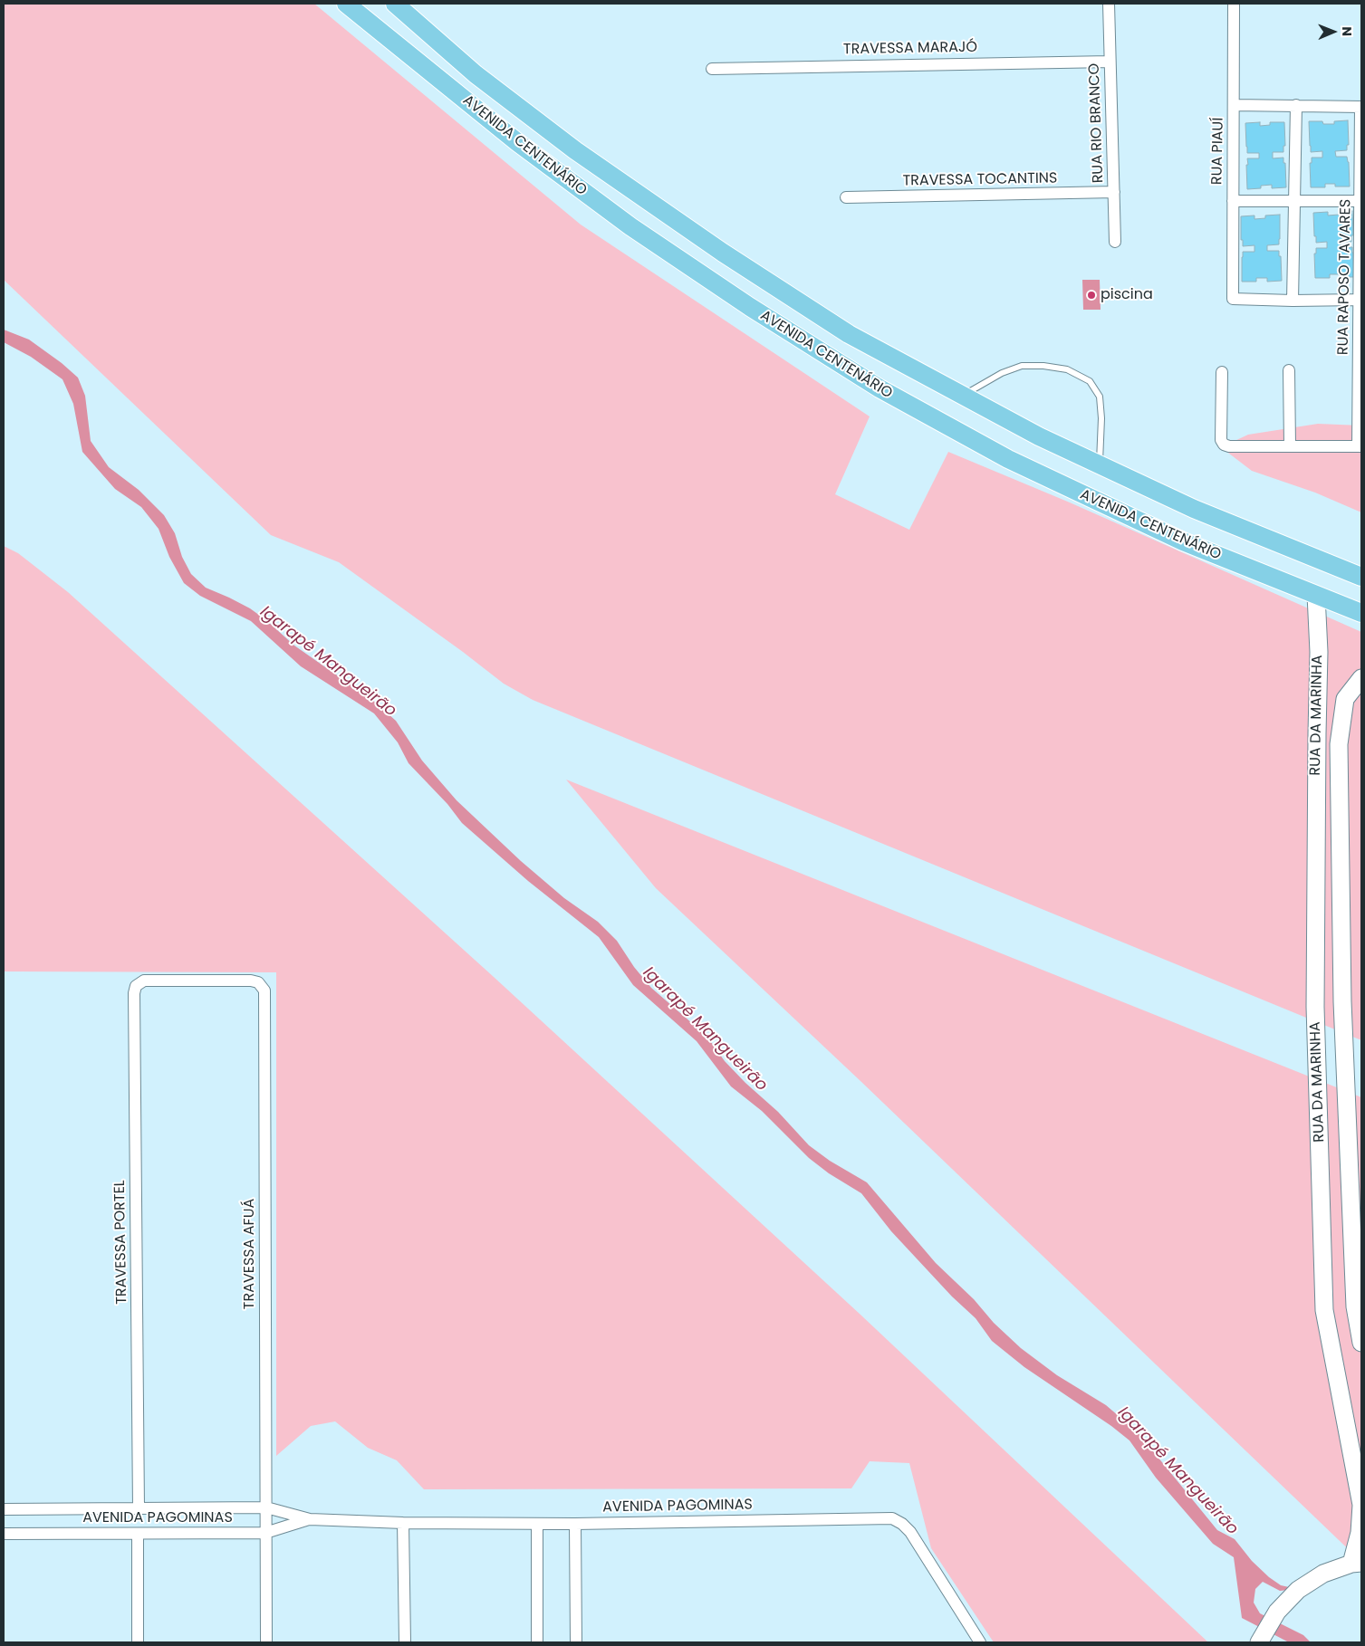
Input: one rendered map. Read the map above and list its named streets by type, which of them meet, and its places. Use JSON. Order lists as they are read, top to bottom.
{
  "streets": {
    "main road": ["AVENIDA CENTENÁRIO", "RUA DA MARINHA"],
    "street": [
      "TRAVESSA MARAJÓ",
      "RUA RIO BRANCO",
      "RUA PIAUÍ",
      "TRAVESSA TOCANTINS",
      "RUA RAPOSO TAVARES",
      "TRAVESSA PORTEL",
      "TRAVESSA AFUÁ",
      "AVENIDA PAGOMINAS"
    ]
  },
  "crossings": [
    ["TRAVESSA MARAJÓ", "RUA RIO BRANCO"],
    ["RUA RIO BRANCO", "TRAVESSA TOCANTINS"],
    ["AVENIDA CENTENÁRIO", "RUA DA MARINHA"],
    ["TRAVESSA PORTEL", "TRAVESSA AFUÁ"],
    ["TRAVESSA PORTEL", "AVENIDA PAGOMINAS"],
    ["TRAVESSA AFUÁ", "AVENIDA PAGOMINAS"]
  ],
  "water": ["Igarapé Mangueirão"],
  "places": ["piscina"],
  "north": "right"
}
